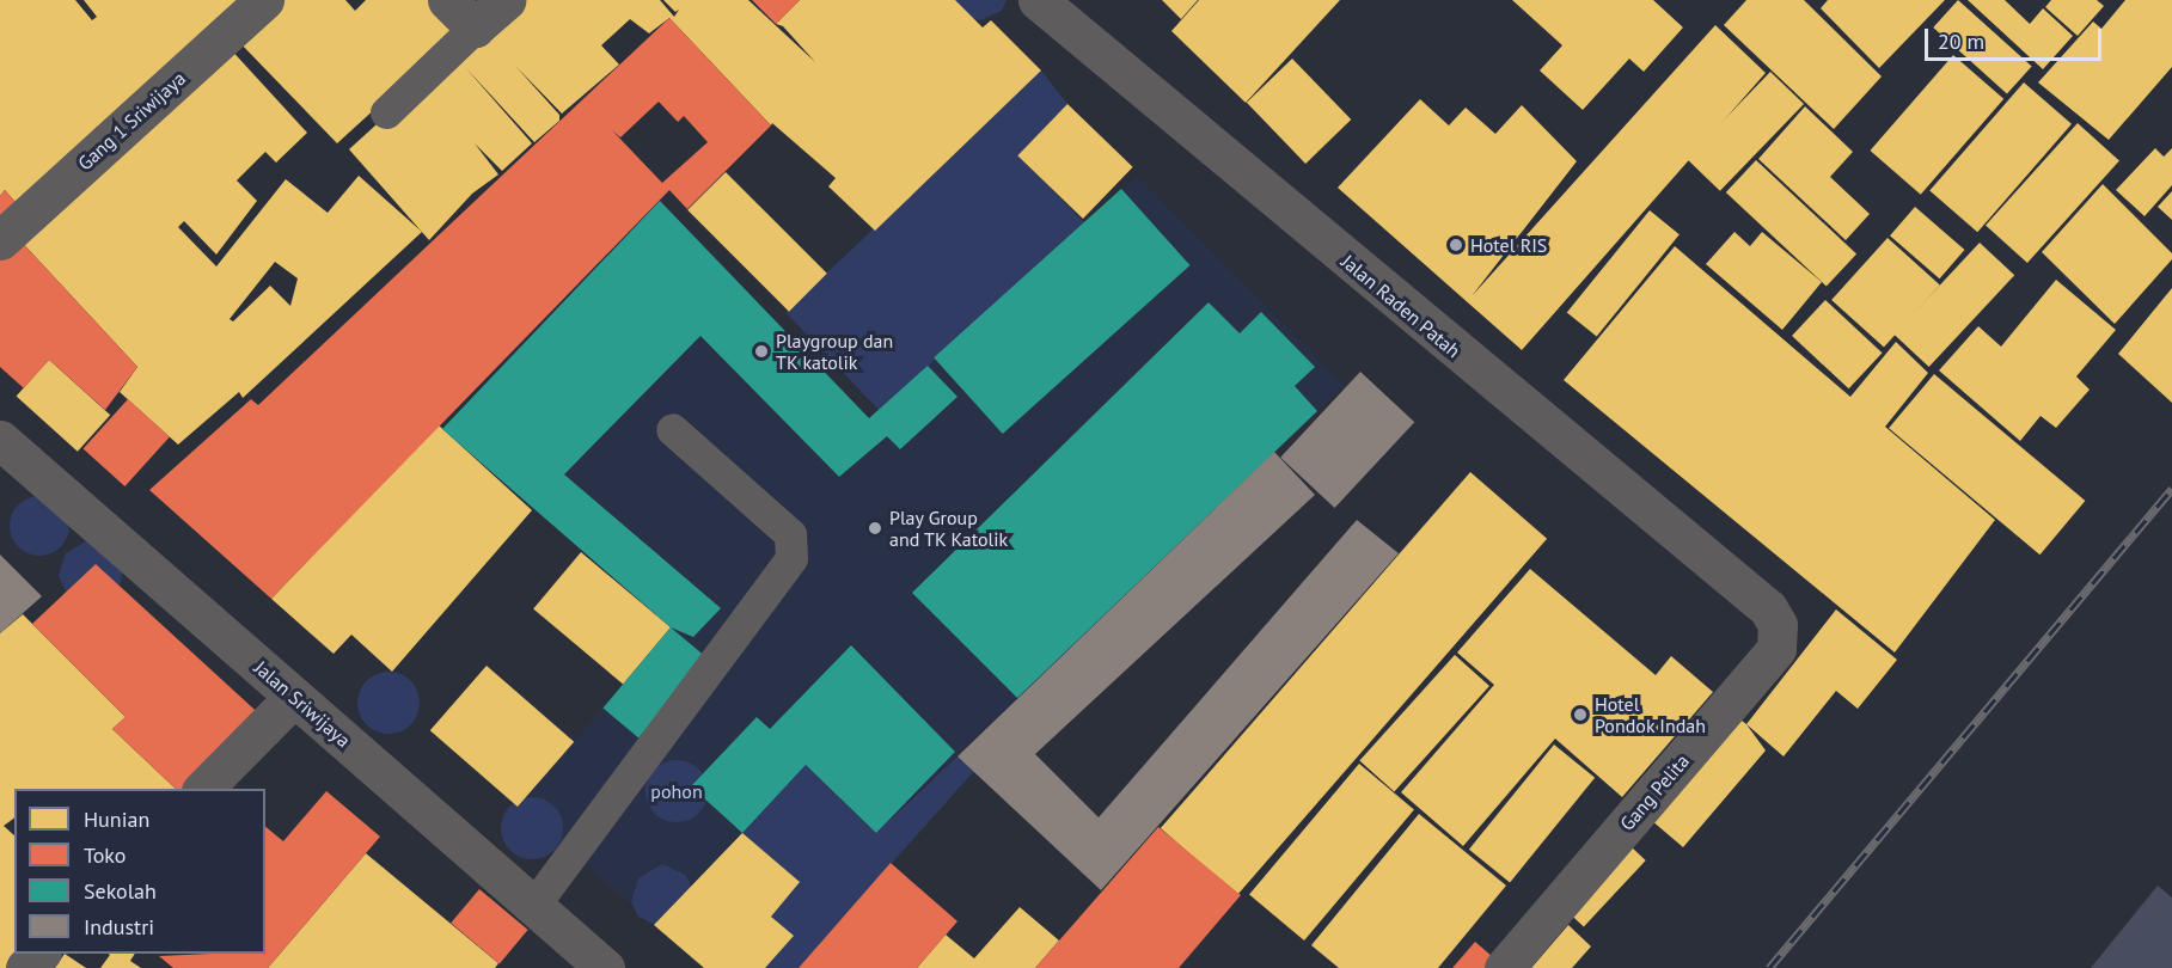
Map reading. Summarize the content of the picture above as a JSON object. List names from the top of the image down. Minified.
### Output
{"streets":{"street":["Gang 1 Sriwijaya","Jalan Raden Patah","Jalan Sriwijaya","Gang Pelita"]},"crossings":[["Jalan Raden Patah","Gang Pelita"]],"parks":["pohon"],"places":["Hotel RIS","Playgroup dan TK katolik","Play Group and TK Katolik","Hotel Pondok Indah"],"legend":["Hunian","Toko","Sekolah","Industri"],"scale_bar":"20 m"}
